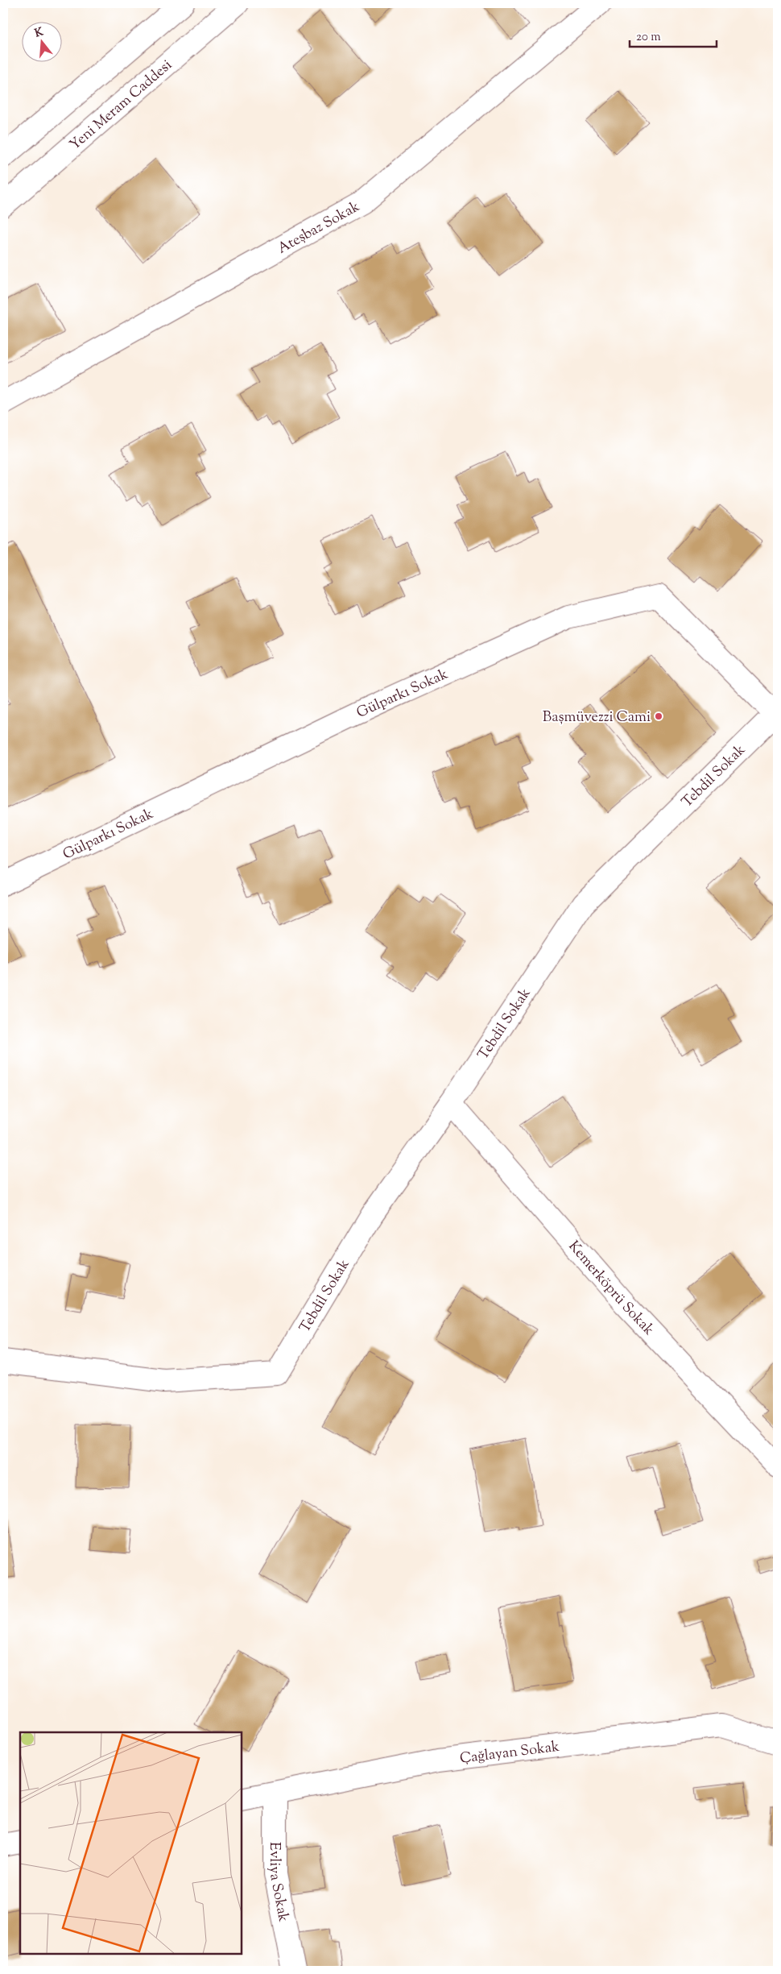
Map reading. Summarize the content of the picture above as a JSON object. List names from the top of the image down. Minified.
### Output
{"streets":{"street":["Yeni Meram Caddesi","Ateşbaz Sokak","Gülparkı Sokak","Tebdil Sokak","Kemerköprü Sokak","Çağlayan Sokak","Evliya Sokak"]},"crossings":[["Gülparkı Sokak","Tebdil Sokak"],["Tebdil Sokak","Kemerköprü Sokak"],["Çağlayan Sokak","Evliya Sokak"]],"places":["Başmüvezzi Cami"],"scale_bar":"20 m","north":"top"}
